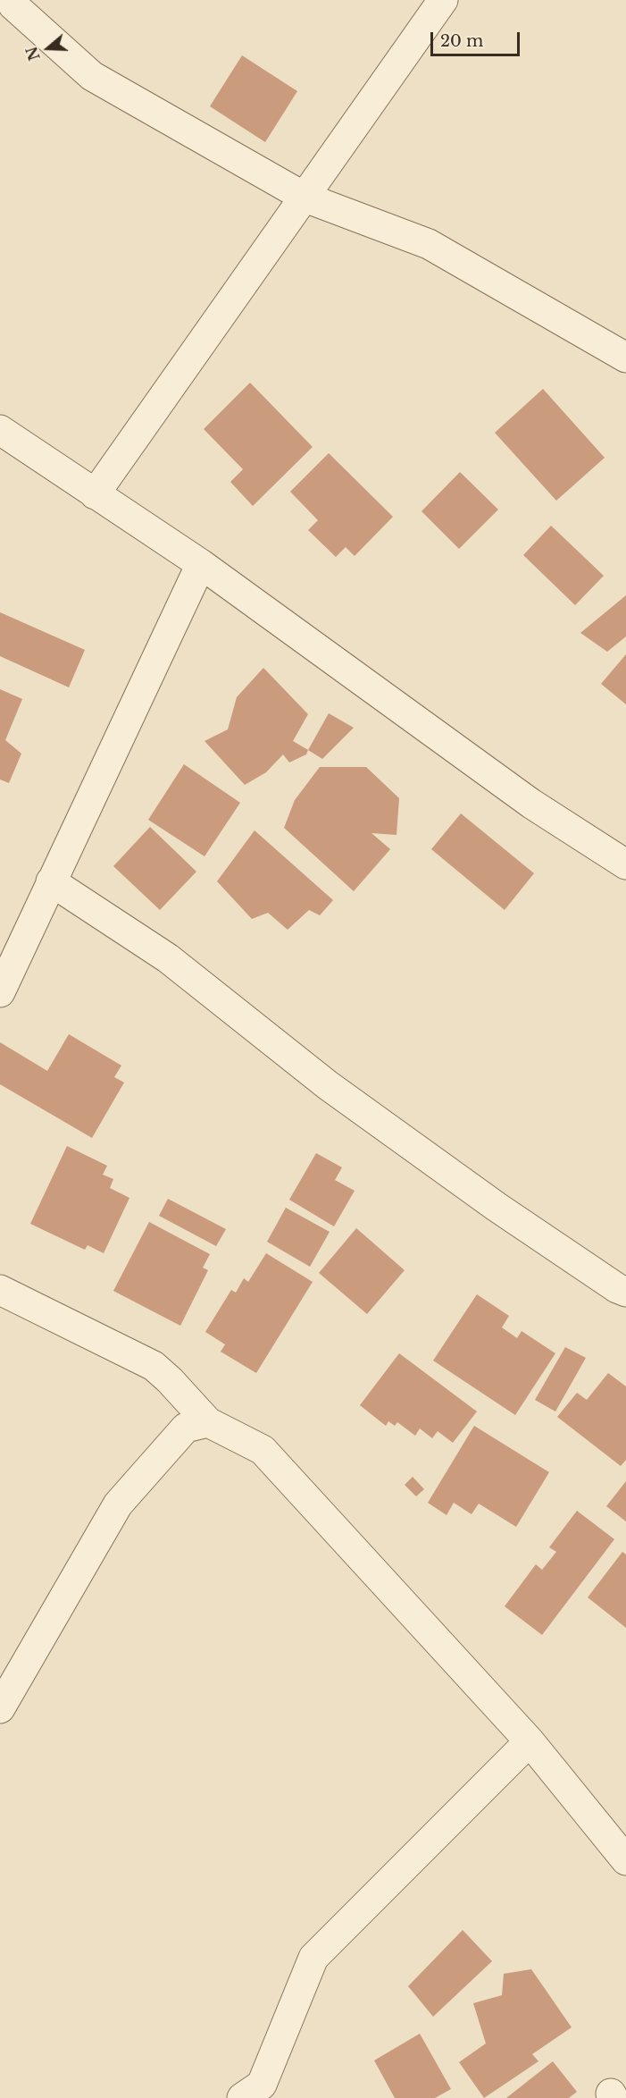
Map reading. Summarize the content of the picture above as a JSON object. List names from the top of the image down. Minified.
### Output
{"scale_bar":"20 m","north":"left"}
